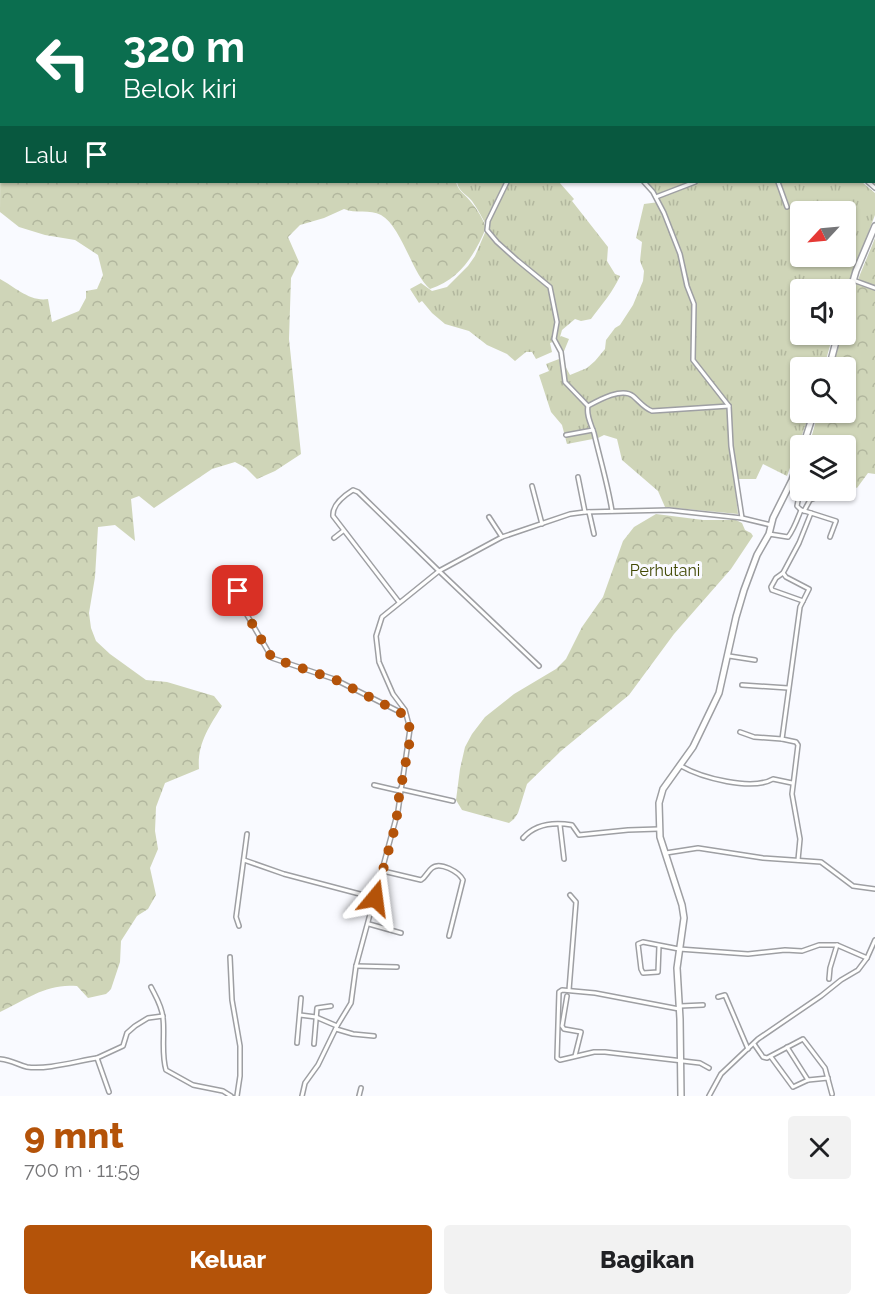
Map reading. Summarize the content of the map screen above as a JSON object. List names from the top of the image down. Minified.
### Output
{"parks":["Perhutani"],"north":"bottom left","page":{"turn":["320 m","Belok kiri"],"then":"Lalu","heading":["9 mnt","700 m · 11:59"],"buttons":["Keluar","Bagikan"]}}
